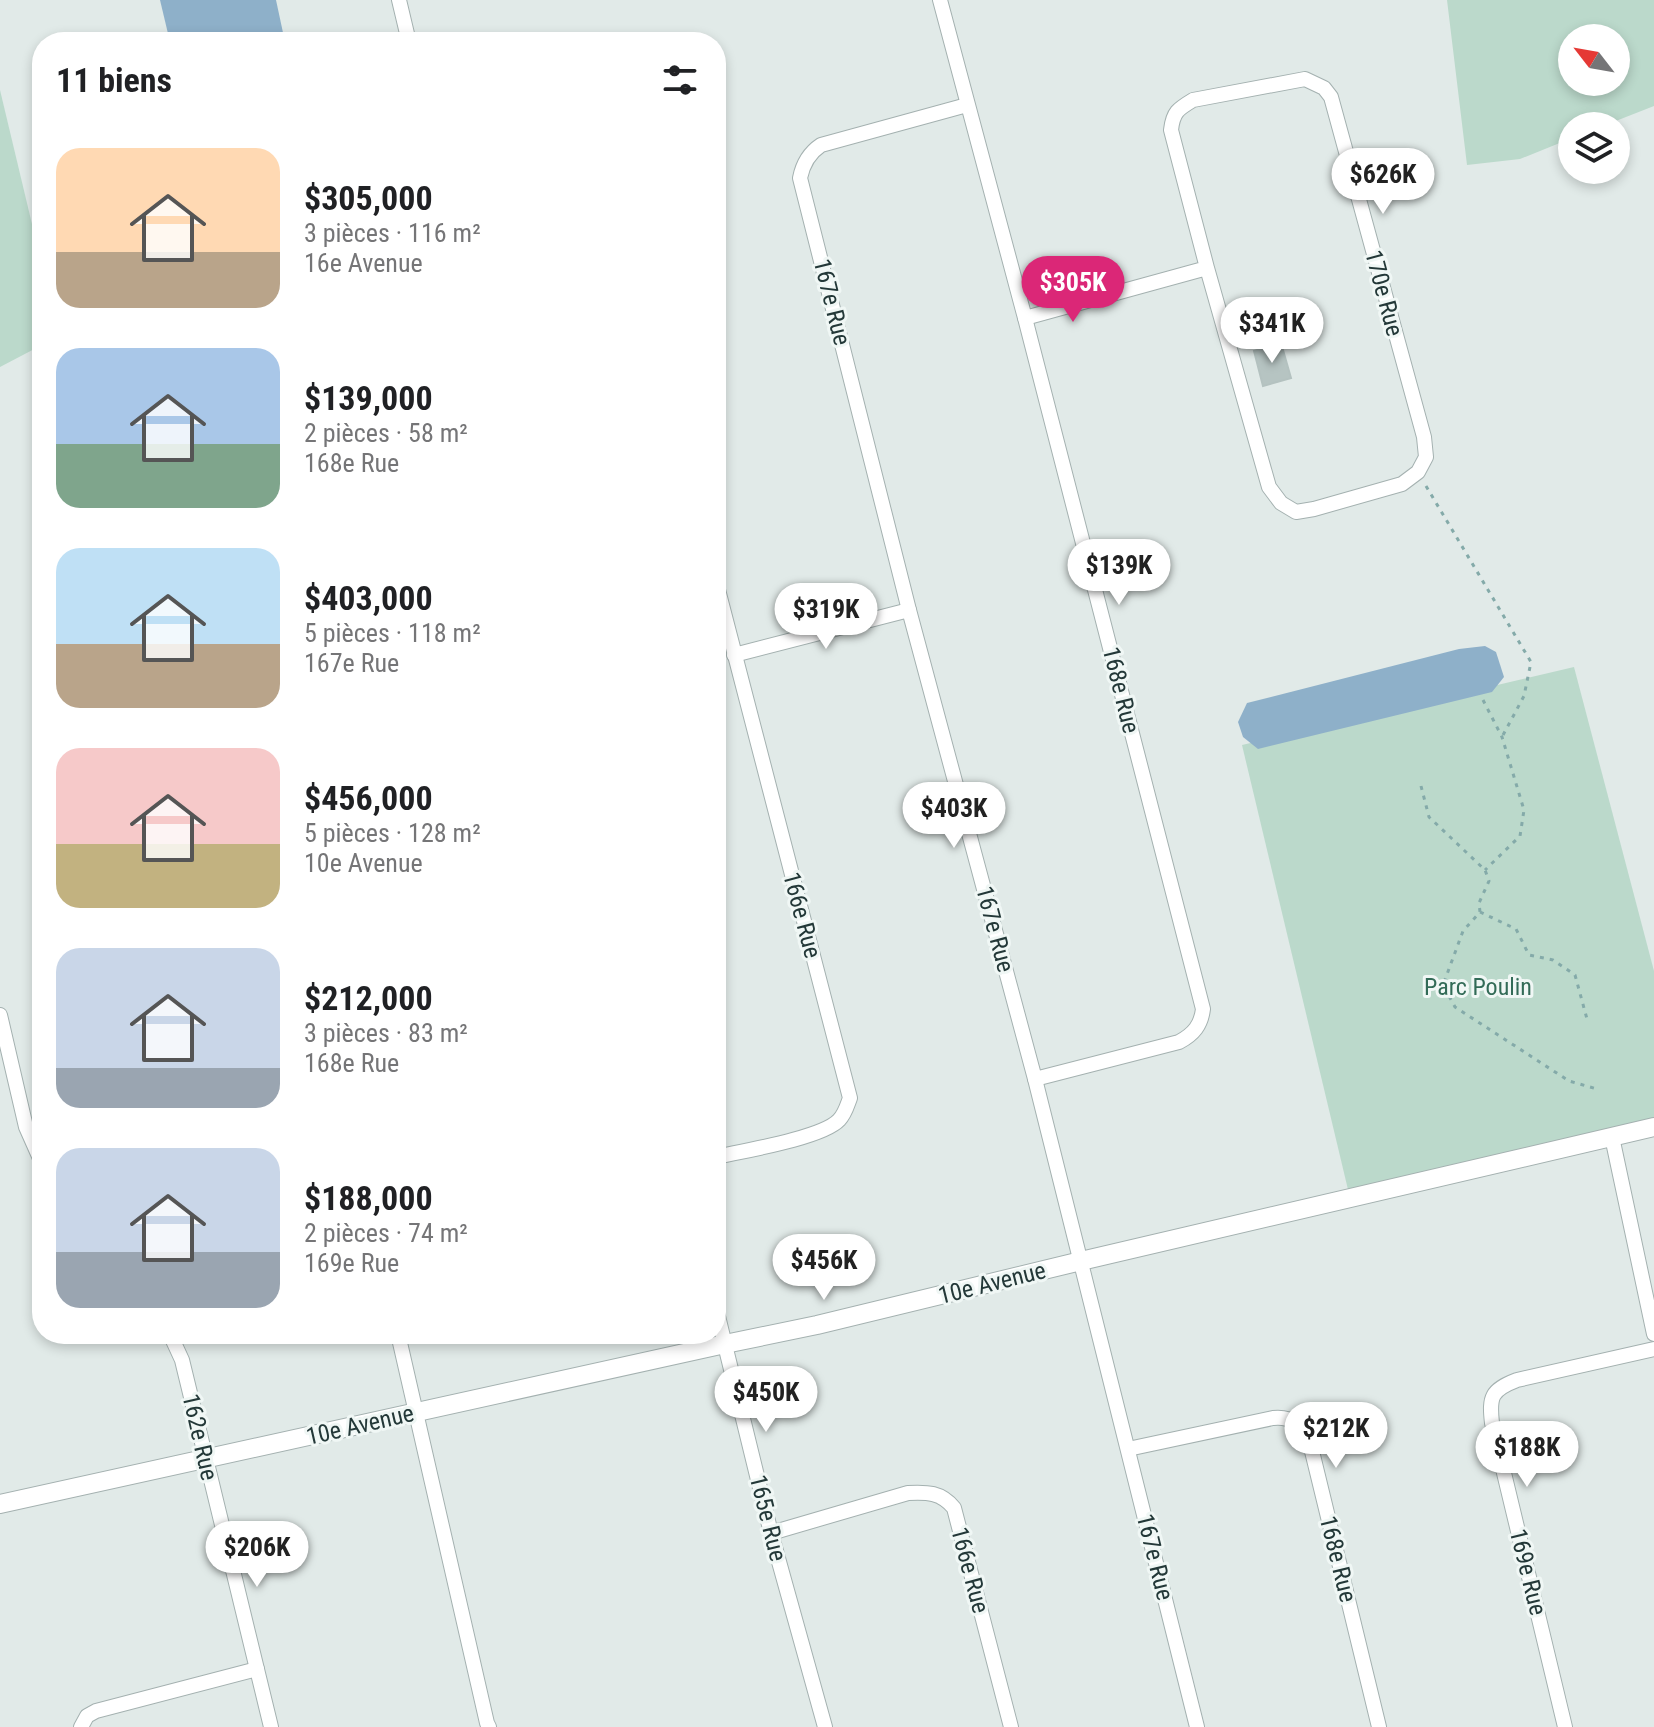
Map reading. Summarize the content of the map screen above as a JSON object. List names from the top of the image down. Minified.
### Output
{"streets":{"street":["170e Rue","167e Rue","168e Rue","166e Rue","10e Avenue","162e Rue","165e Rue","169e Rue"]},"crossings":[["167e Rue","168e Rue"],["167e Rue","10e Avenue"],["166e Rue","165e Rue"],["10e Avenue","162e Rue"],["10e Avenue","165e Rue"]],"parks":["Parc Poulin"],"north":"top left","page":{"heading":"11 biens","list":[{"name":"$305,000","note":"3 pièces · 116 m² · 16e Avenue"},{"name":"$139,000","note":"2 pièces · 58 m² · 168e Rue"},{"name":"$403,000","note":"5 pièces · 118 m² · 167e Rue"},{"name":"$456,000","note":"5 pièces · 128 m² · 10e Avenue"},{"name":"$212,000","note":"3 pièces · 83 m² · 168e Rue"},{"name":"$188,000","note":"2 pièces · 74 m² · 169e Rue"}],"price":["$626K","$305K","$341K","$139K","$319K","$403K","$456K","$450K","$212K","$188K","$206K"]}}
